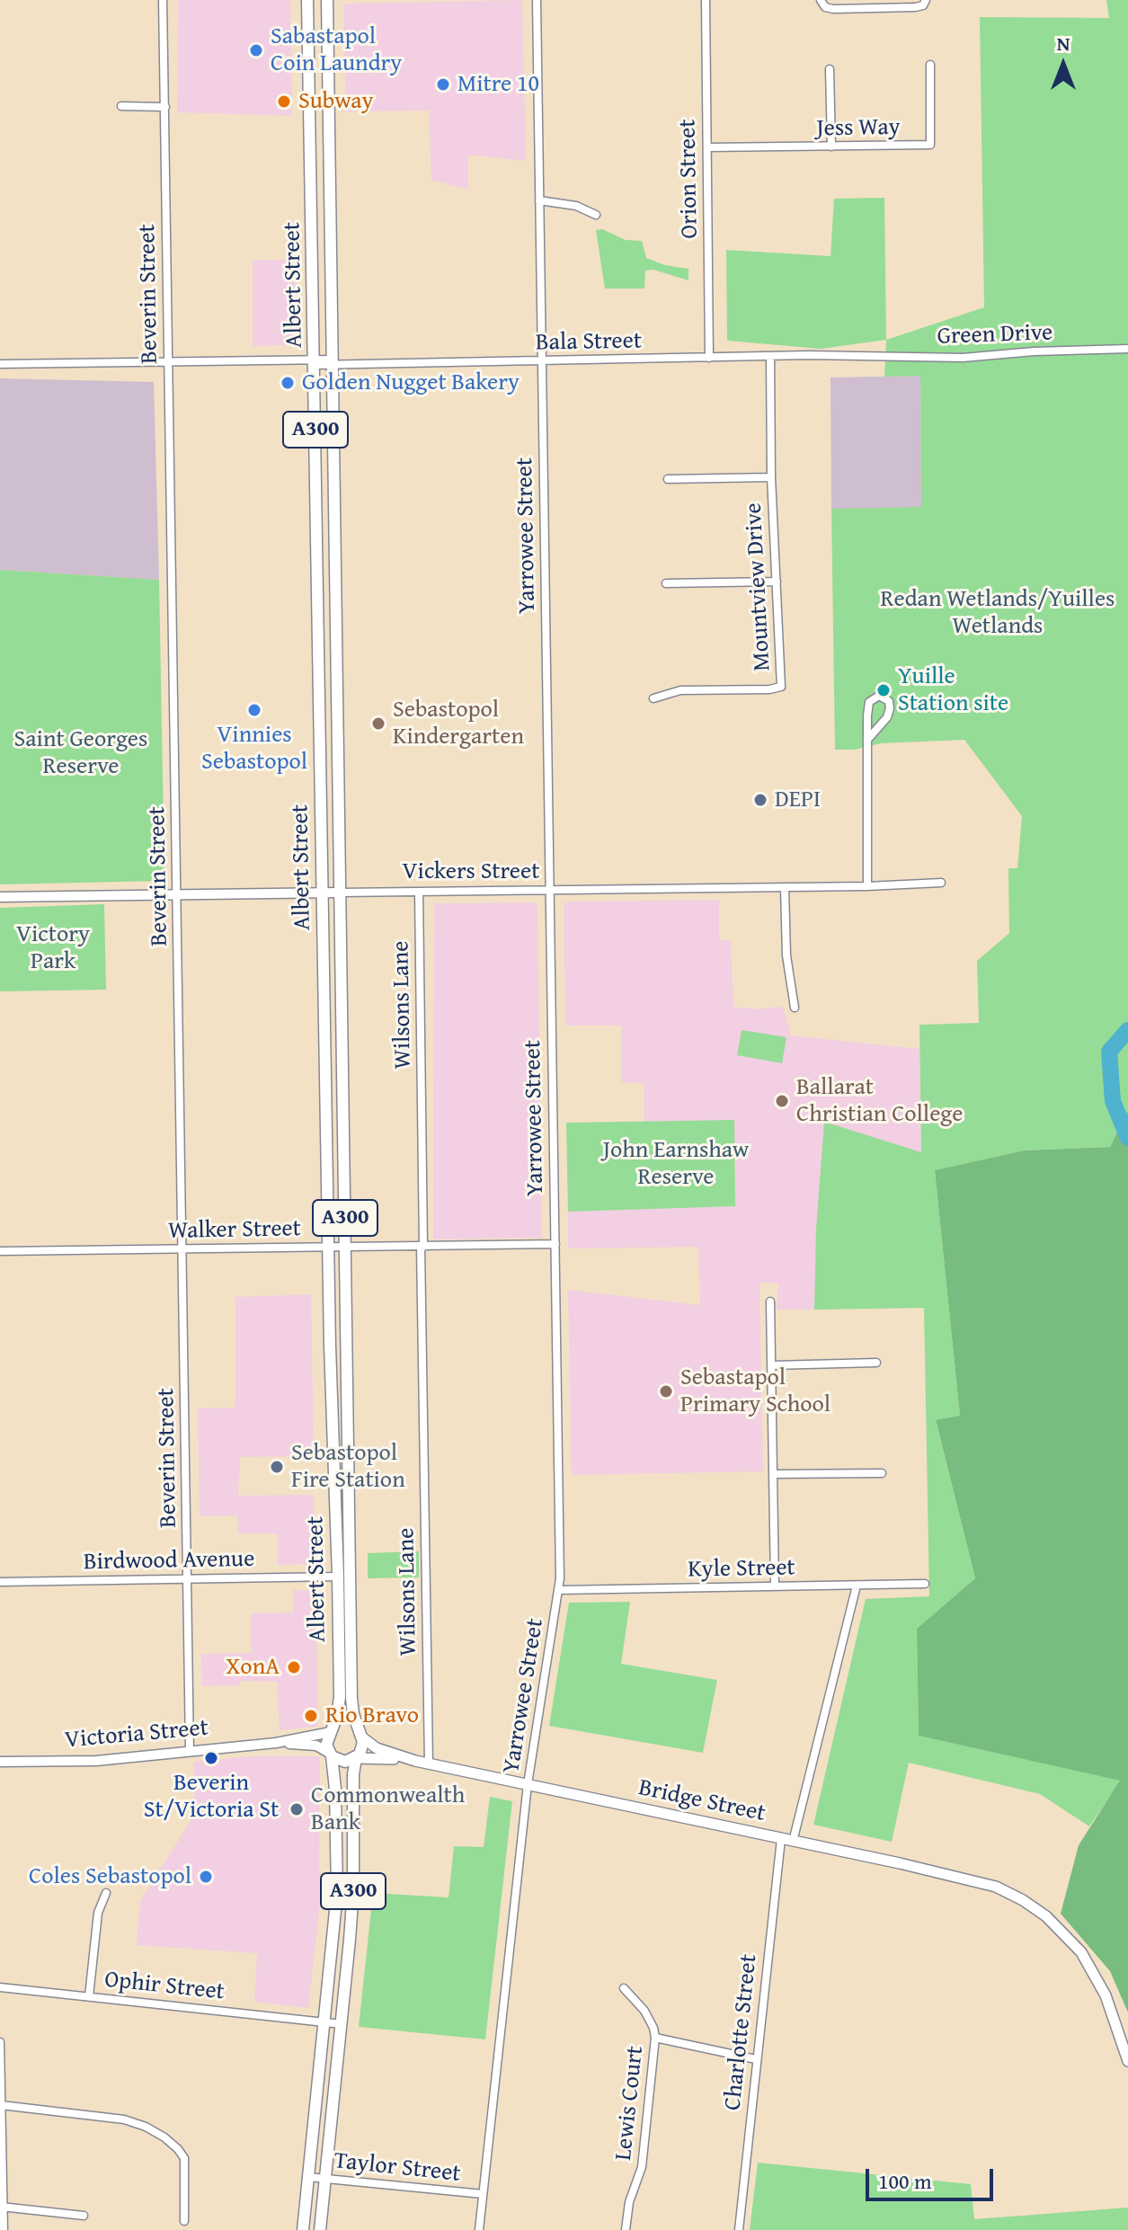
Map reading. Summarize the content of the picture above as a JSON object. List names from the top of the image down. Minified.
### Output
{"streets":{"highway":["Albert Street","A300"],"main road":["Bridge Street"],"street":["Jess Way","Orion Street","Beverin Street","Green Drive","Bala Street","Yarrowee Street","Mountview Drive","Vickers Street","Wilsons Lane","Walker Street","Birdwood Avenue","Kyle Street","Victoria Street","Ophir Street","Charlotte Street","Lewis Court","Taylor Street"]},"crossings":[["Jess Way","Orion Street"],["Orion Street","Bala Street"],["Albert Street","Bala Street"],["Albert Street","A300"],["Albert Street","Vickers Street"],["Albert Street","Walker Street"],["Albert Street","Birdwood Avenue"],["Albert Street","Victoria Street"],["Beverin Street","Bala Street"],["Beverin Street","Vickers Street"],["Beverin Street","Walker Street"],["Beverin Street","Birdwood Avenue"],["Beverin Street","Victoria Street"],["Green Drive","Bala Street"],["Bala Street","Yarrowee Street"],["Bala Street","Mountview Drive"],["A300","Victoria Street"],["A300","Ophir Street"],["A300","Taylor Street"],["Yarrowee Street","Vickers Street"],["Yarrowee Street","Walker Street"],["Yarrowee Street","Kyle Street"],["Yarrowee Street","Bridge Street"],["Yarrowee Street","Taylor Street"],["Vickers Street","Wilsons Lane"],["Wilsons Lane","Walker Street"],["Wilsons Lane","Bridge Street"],["Bridge Street","Charlotte Street"]],"parks":["Redan Wetlands/Yuilles Wetlands","Saint Georges Reserve","Victory Park","John Earnshaw Reserve"],"places":["Sabastapol Coin Laundry","Mitre 10","Subway","Golden Nugget Bakery","Yuille Station site","Vinnies Sebastopol","Sebastopol Kindergarten","DEPI","Ballarat Christian College","Sebastapol Primary School","Sebastopol Fire Station","XonA","Rio Bravo","Beverin St/Victoria St","Commonwealth Bank","Coles Sebastopol"],"scale_bar":"100 m","north":"top"}
